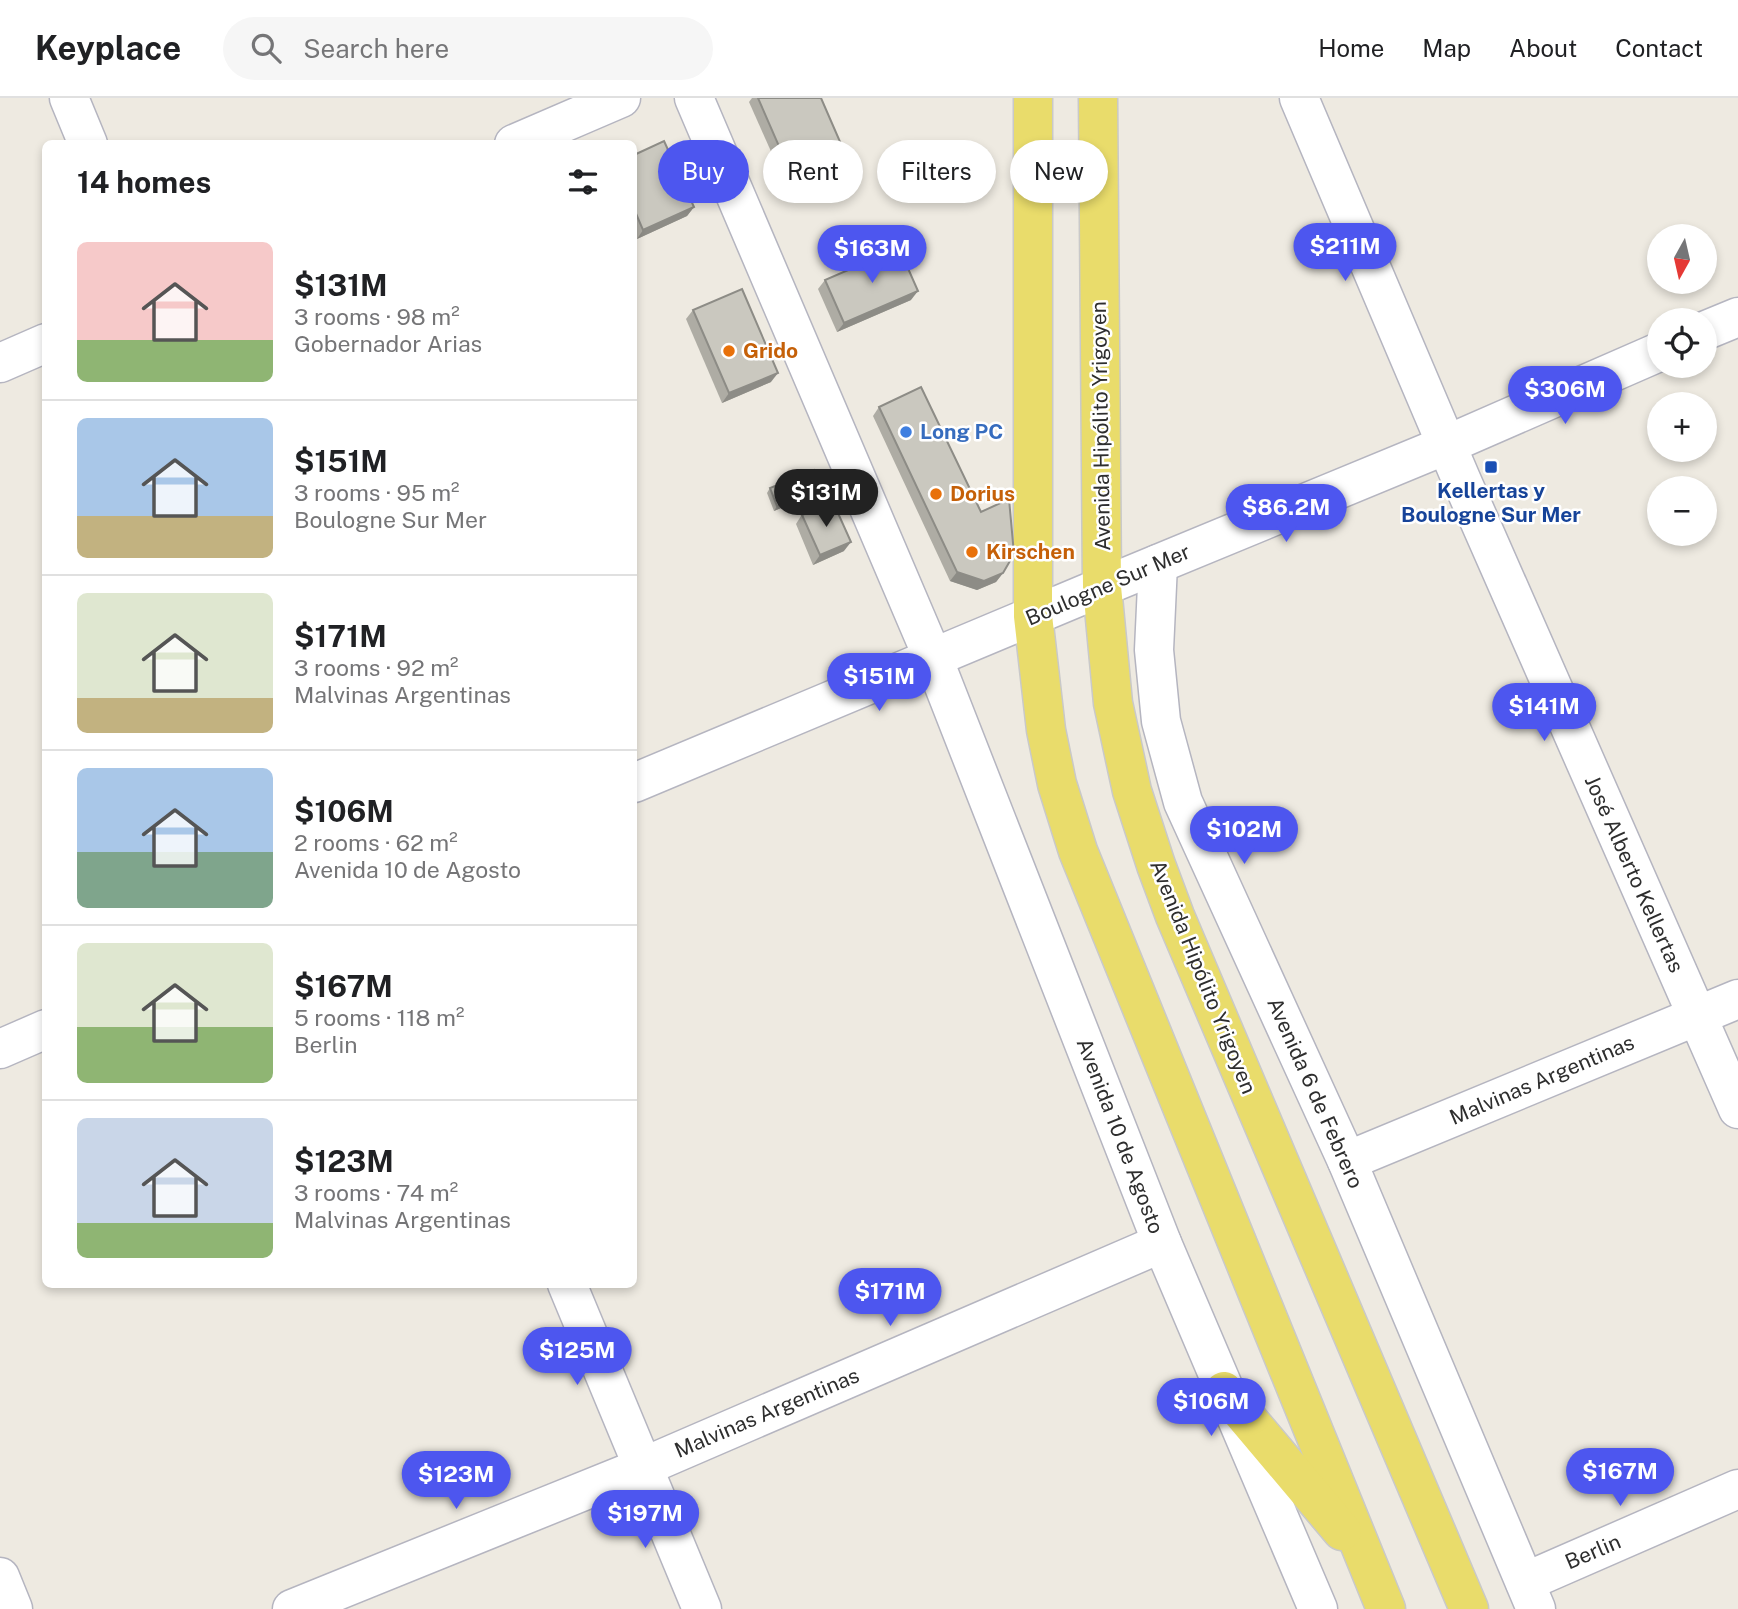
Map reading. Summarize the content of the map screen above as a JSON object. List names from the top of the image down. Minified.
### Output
{"streets":{"main road":["Avenida Hipólito Yrigoyen"],"street":["Boulogne Sur Mer","José Alberto Kellertas","Malvinas Argentinas","Avenida 6 de Febrero","Avenida 10 de Agosto","Berlin"]},"crossings":[["Avenida Hipólito Yrigoyen","Boulogne Sur Mer"],["Boulogne Sur Mer","José Alberto Kellertas"],["Boulogne Sur Mer","Avenida 6 de Febrero"],["Boulogne Sur Mer","Avenida 10 de Agosto"],["José Alberto Kellertas","Malvinas Argentinas"],["Malvinas Argentinas","Avenida 6 de Febrero"],["Malvinas Argentinas","Avenida 10 de Agosto"],["Avenida 6 de Febrero","Berlin"]],"places":{"other":["Grido","Long PC","Dorius","Kirschen"],"transit":["Kellertas y Boulogne Sur Mer"]},"north":"bottom","page":{"header":"Keyplace","search":"Search here","nav":["Home","Map","About","Contact"],"chip":["Buy","Rent","Filters","New"],"heading":"14 homes","price":["$211M","$163M","$306M","$131M","$86.2M","$151M","$141M","$102M","$171M","$125M","$106M","$167M","$123M","$197M"],"map_buttons":["+","−"],"list":[{"name":"$131M","note":"3 rooms · 98 m² · Gobernador Arias"},{"name":"$151M","note":"3 rooms · 95 m² · Boulogne Sur Mer"},{"name":"$171M","note":"3 rooms · 92 m² · Malvinas Argentinas"},{"name":"$106M","note":"2 rooms · 62 m² · Avenida 10 de Agosto"},{"name":"$167M","note":"5 rooms · 118 m² · Berlin"},{"name":"$123M","note":"3 rooms · 74 m² · Malvinas Argentinas"}]}}
